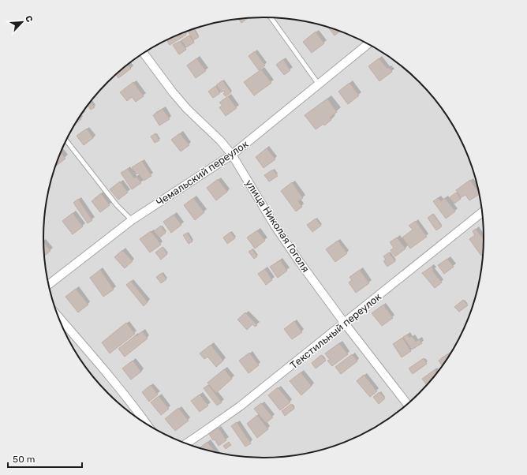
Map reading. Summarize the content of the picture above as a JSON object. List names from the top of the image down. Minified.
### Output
{"streets":{"street":["Чемальский переулок","улица Николая Гоголя","Текстильный переулок"]},"crossings":[["Чемальский переулок","улица Николая Гоголя"],["улица Николая Гоголя","Текстильный переулок"]],"scale_bar":"50 m","north":"top right"}
